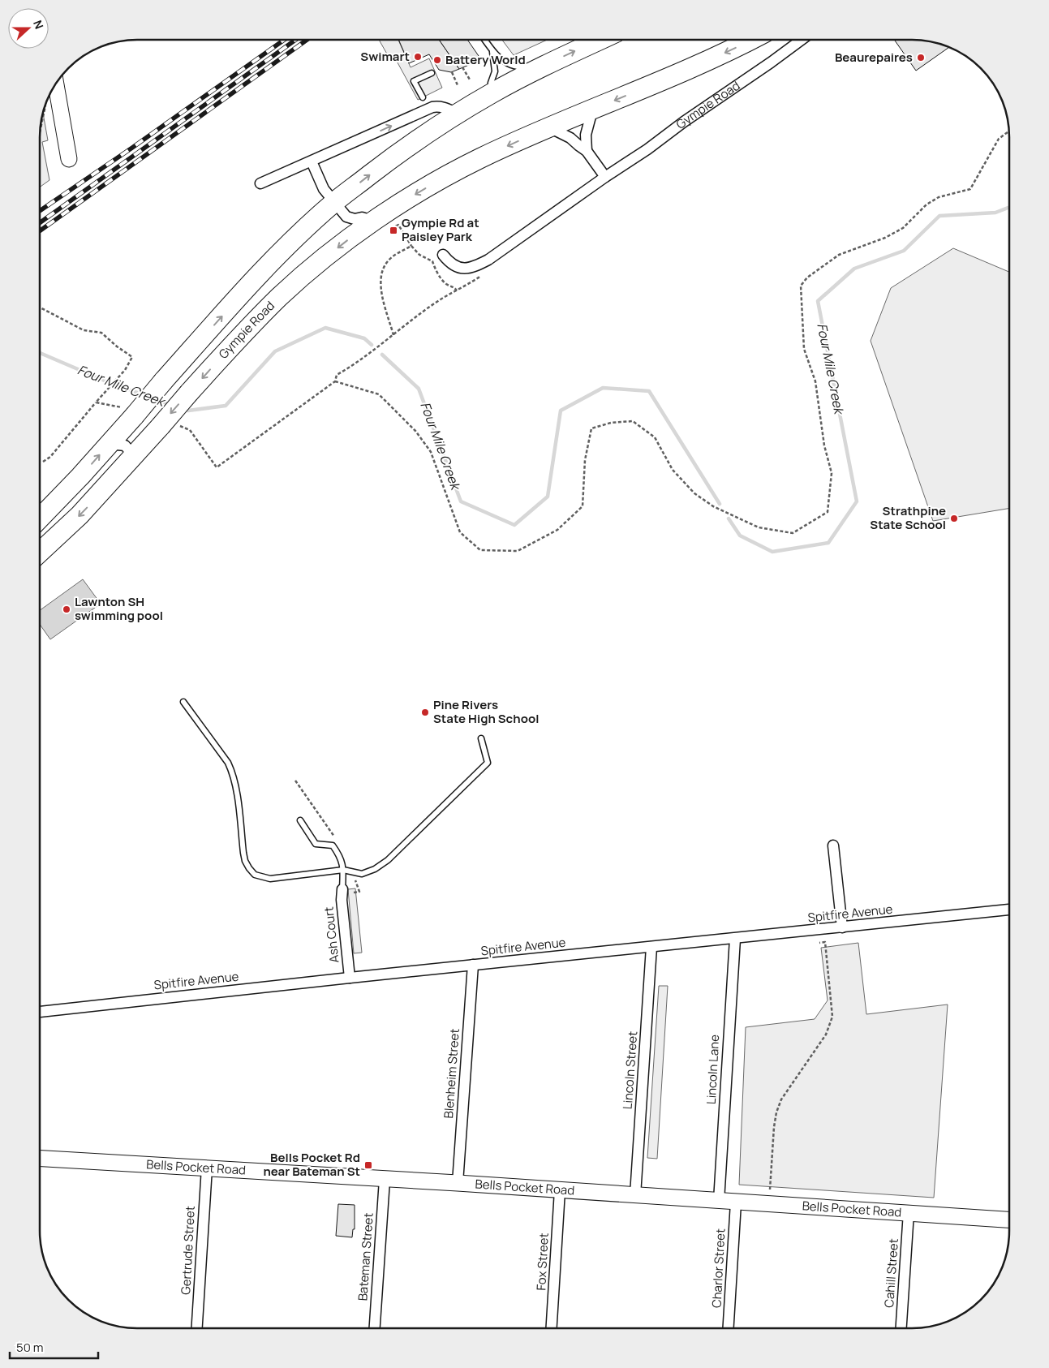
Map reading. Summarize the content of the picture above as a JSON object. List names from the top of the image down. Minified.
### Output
{"streets":{"highway":["Gympie Road"],"main road":["Bells Pocket Road"],"street":["Spitfire Avenue","Ash Court","Lincoln Lane","Lincoln Street","Blenheim Street","Gertrude Street","Bateman Street","Fox Street","Charlor Street","Cahill Street"]},"crossings":[["Spitfire Avenue","Ash Court"],["Spitfire Avenue","Lincoln Lane"],["Spitfire Avenue","Lincoln Street"],["Spitfire Avenue","Blenheim Street"],["Lincoln Lane","Bells Pocket Road"],["Lincoln Street","Bells Pocket Road"],["Blenheim Street","Bells Pocket Road"],["Bells Pocket Road","Gertrude Street"],["Bells Pocket Road","Bateman Street"],["Bells Pocket Road","Fox Street"],["Bells Pocket Road","Charlor Street"],["Bells Pocket Road","Cahill Street"]],"water":["Four Mile Creek"],"places":{"other":["Swimart","Beaurepaires","Battery World","Strathpine State School","Lawnton SH swimming pool","Pine Rivers State High School"],"transit":["Gympie Rd at Paisley Park","Bells Pocket Rd near Bateman St"]},"scale_bar":"50 m","north":"right"}
